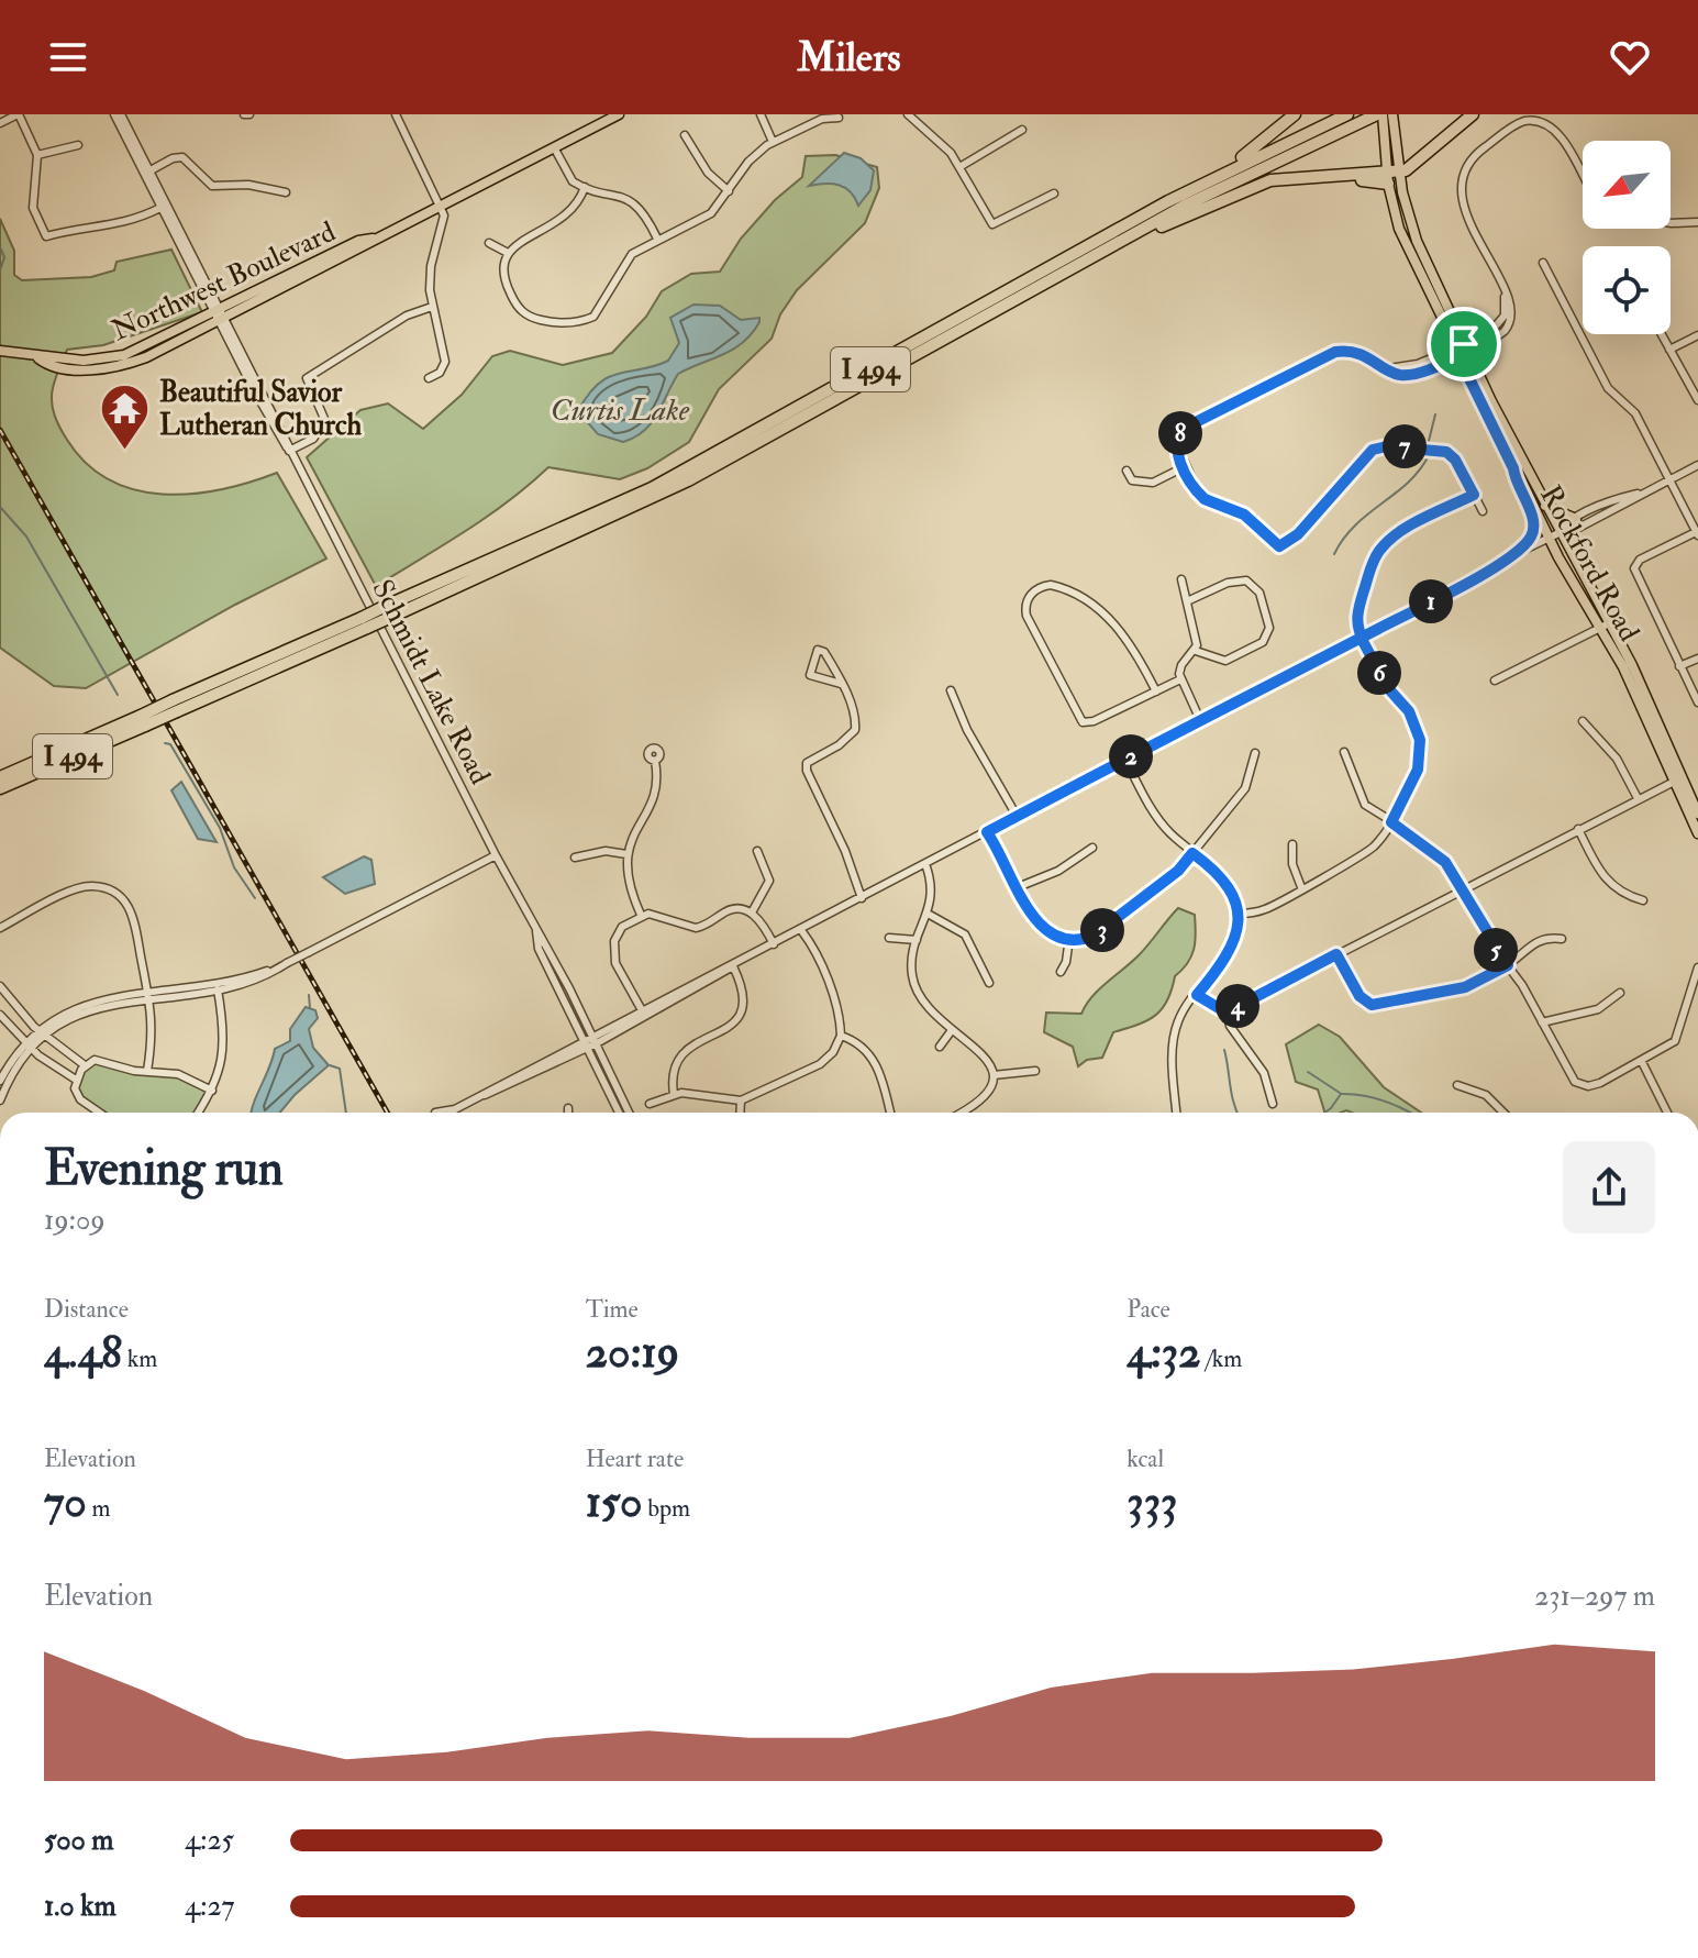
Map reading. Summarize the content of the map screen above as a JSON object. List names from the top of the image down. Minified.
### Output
{"streets":{"highway":["I 494"],"main road":["Northwest Boulevard","Rockford Road"],"street":["Schmidt Lake Road"]},"crossings":[["Northwest Boulevard","Schmidt Lake Road"],["I 494","Rockford Road"]],"water":["Curtis Lake"],"places":{"temple":["Beautiful Savior Lutheran Church"]},"north":"bottom left","page":{"header":"Milers","pins":["8","7","1","6","2","3","5","4"],"heading":["Evening run","19:09"],"stats":[["Distance","4.48 km"],["Time","20:19"],["Pace","4:32 /km"],["Elevation","70 m"],["Heart rate","150 bpm"],["kcal","333"]],"chart":["Elevation","231–297 m"],"list":[{"name":"500 m","note":"4:25"},{"name":"1.0 km","note":"4:27"}]}}
